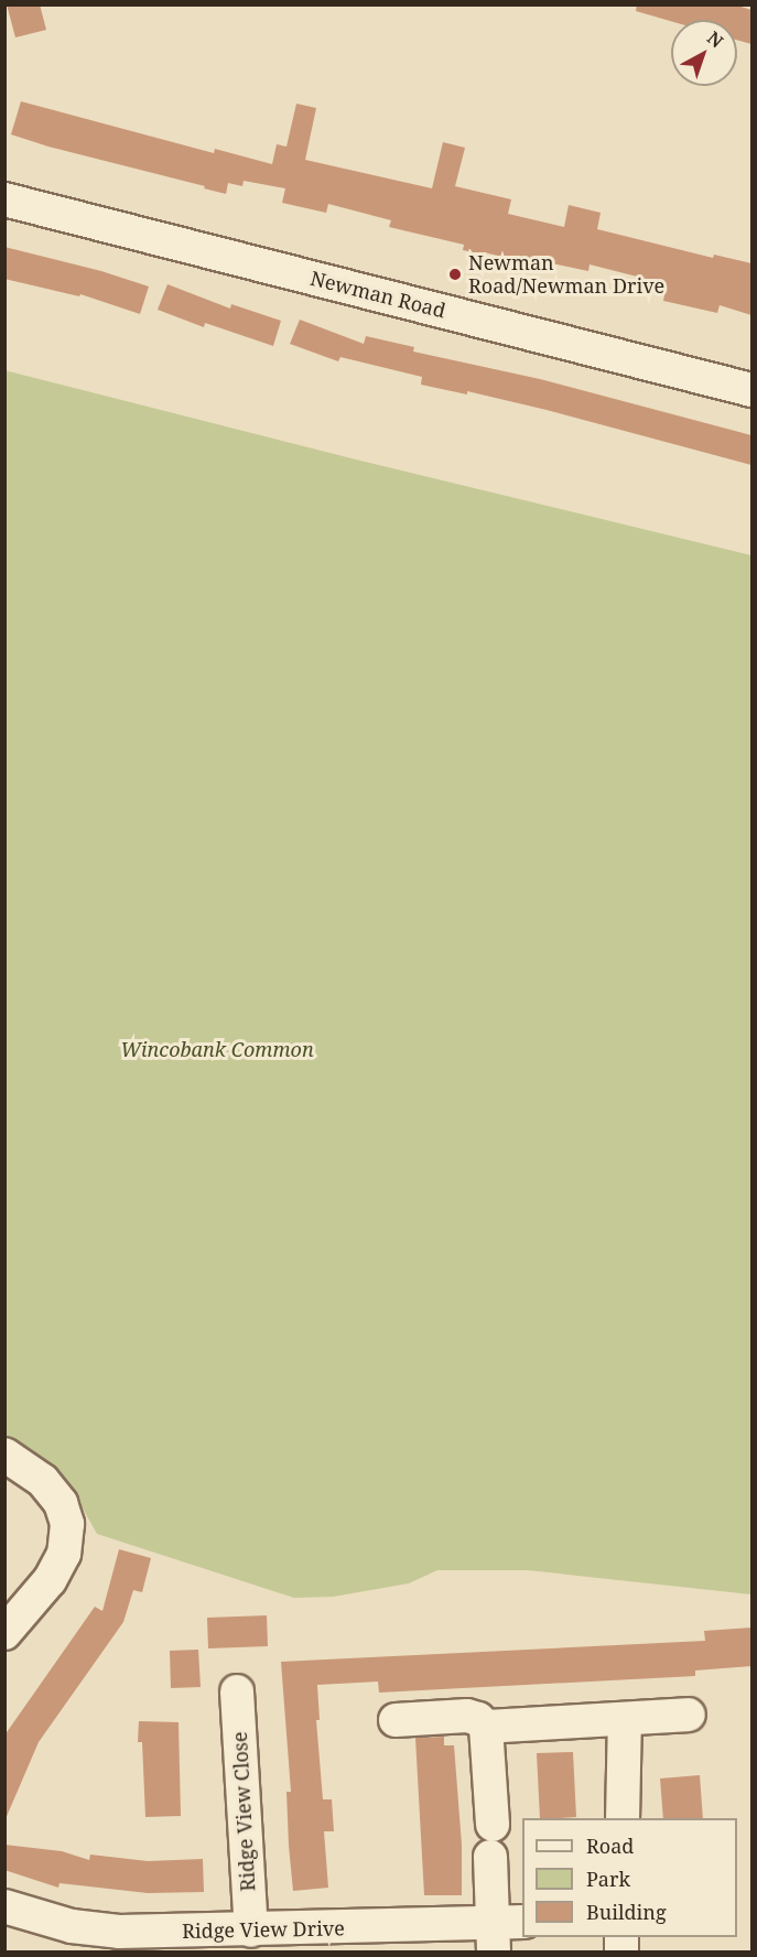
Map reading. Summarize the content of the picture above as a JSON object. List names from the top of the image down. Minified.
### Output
{"streets":{"street":["Newman Road","Ridge View Close","Ridge View Drive"]},"crossings":[["Ridge View Close","Ridge View Drive"]],"parks":["Wincobank Common"],"places":["Newman Road/Newman Drive"],"legend":["Road","Park","Building"],"north":"top right"}
